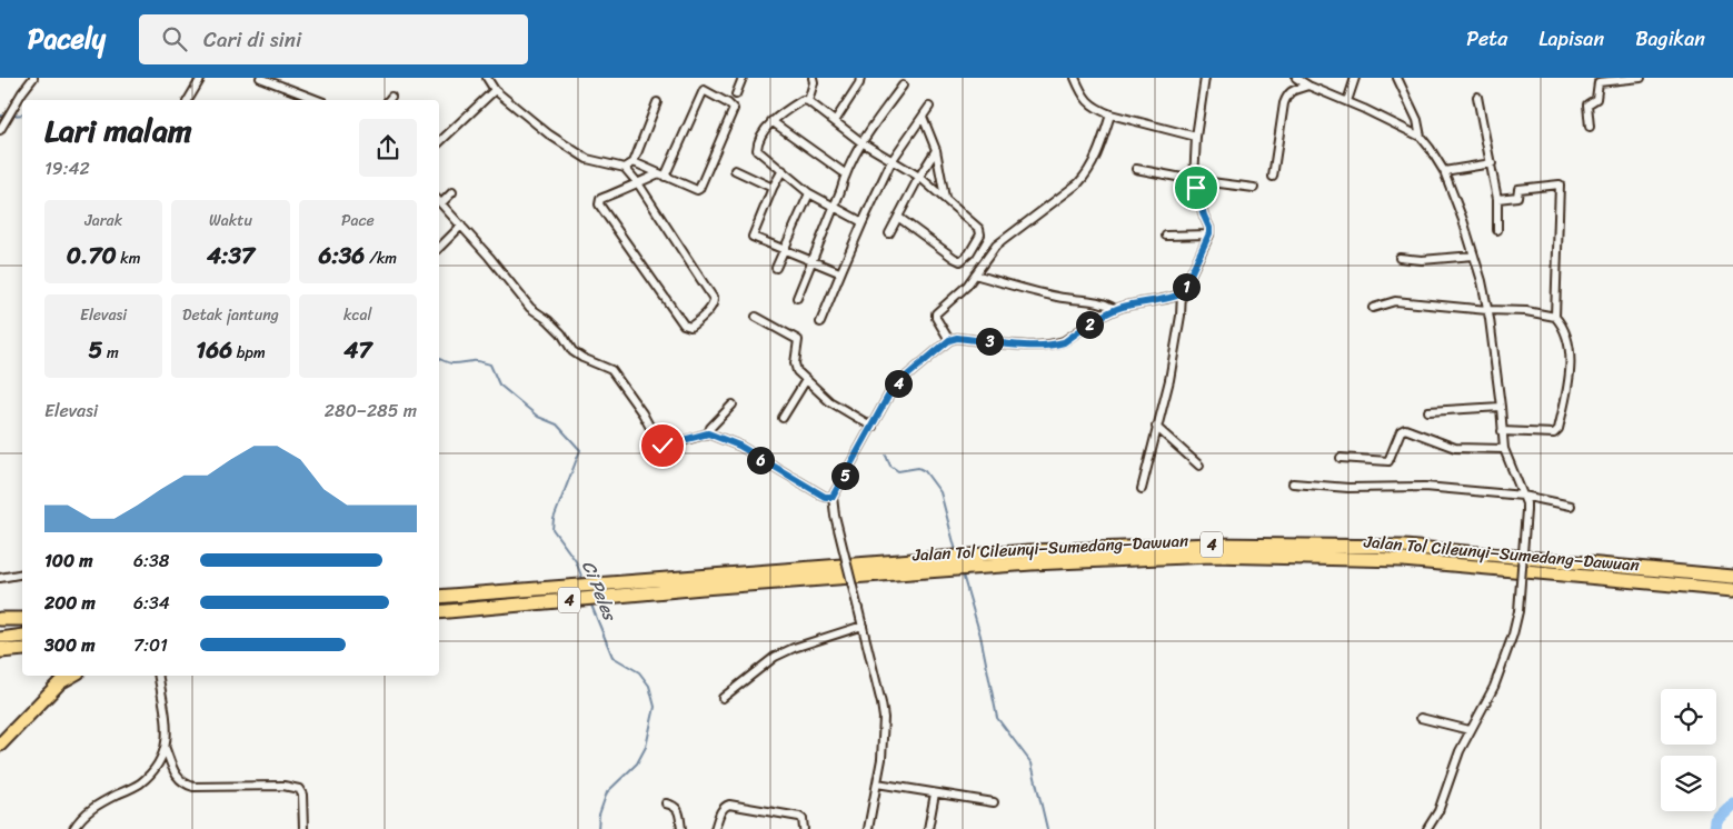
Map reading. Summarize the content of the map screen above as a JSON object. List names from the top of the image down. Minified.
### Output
{"streets":{"highway":["4","Jalan Tol Cileunyi–Sumedang–Dawuan"]},"water":["Ci Peles"],"page":{"header":"Pacely","search":"Cari di sini","nav":["Peta","Lapisan","Bagikan"],"heading":["Lari malam","19:42"],"stats":[["Jarak","0.70 km"],["Waktu","4:37"],["Pace","6:36 /km"],["Elevasi","5 m"],["Detak jantung","166 bpm"],["kcal","47"]],"pins":["1","2","3","4","6","5"],"chart":["Elevasi","280–285 m"],"list":[{"name":"100 m","note":"6:38"},{"name":"200 m","note":"6:34"},{"name":"300 m","note":"7:01"}]}}
